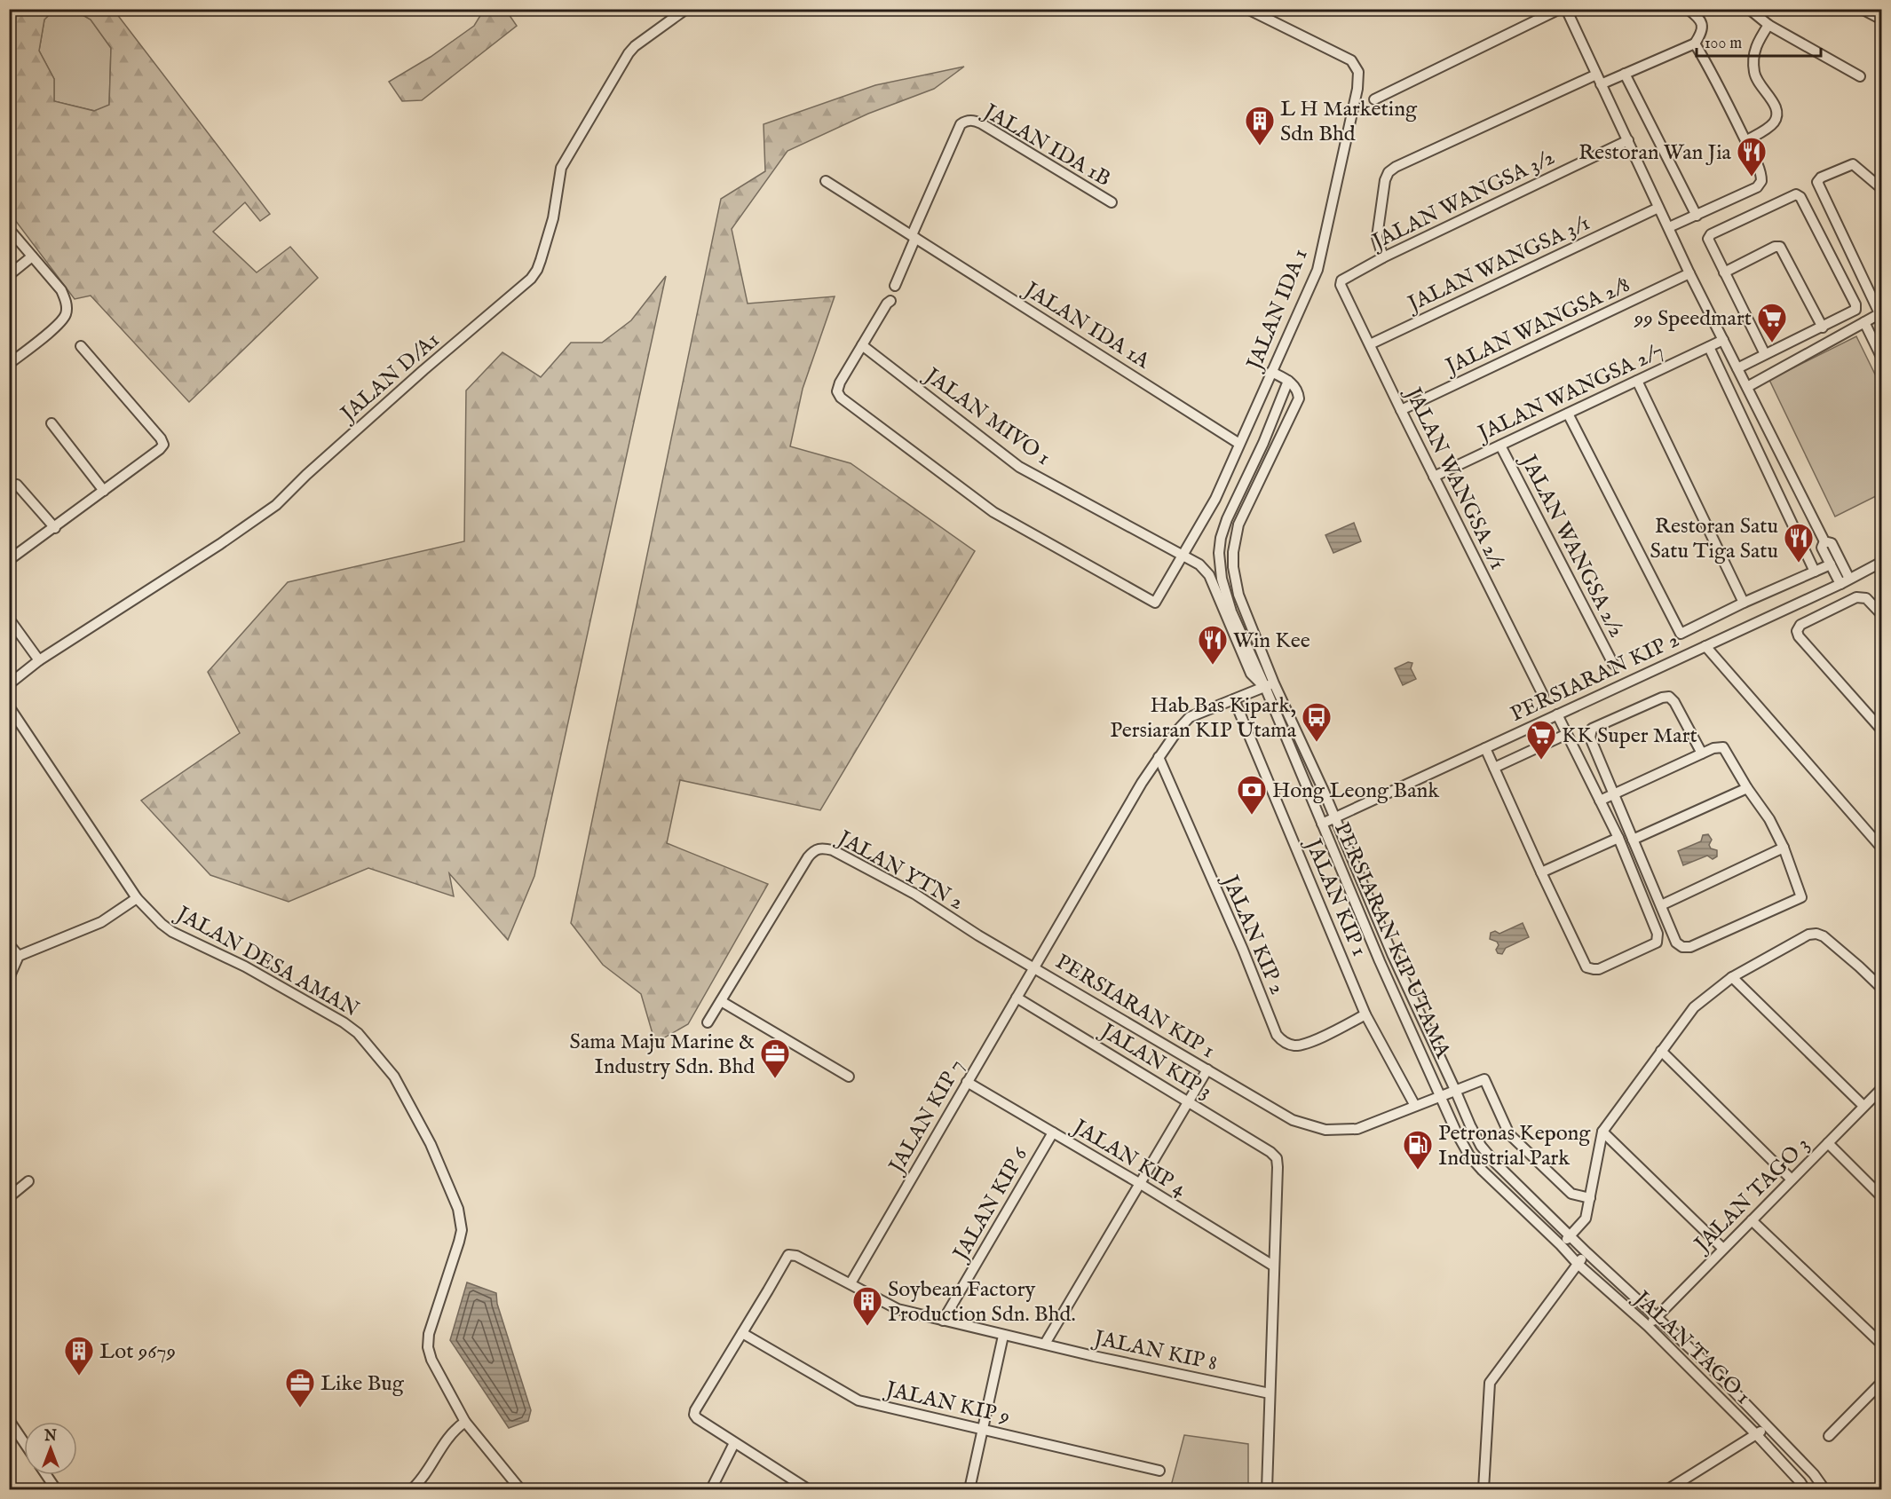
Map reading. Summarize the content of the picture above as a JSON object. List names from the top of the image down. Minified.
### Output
{"streets":{"street":["JALAN IDA 1B","JALAN WANGSA 3/2","JALAN WANGSA 3/1","JALAN IDA 1","JALAN IDA 1A","JALAN WANGSA 2/8","JALAN D/A1","JALAN WANGSA 2/7","JALAN MIVO 1","JALAN WANGSA 2/1","JALAN WANGSA 2/2","PERSIARAN KIP 2","JALAN YTN 2","JALAN KIP 1","JALAN KIP 2","PERSIARAN KIP UTAMA","JALAN DESA AMAN","PERSIARAN KIP 1","JALAN KIP 3","JALAN KIP 7","JALAN KIP 4","JALAN TAGO 3","JALAN KIP 6","JALAN TAGO 1","JALAN KIP 8","JALAN KIP 9"]},"crossings":[["JALAN IDA 1B","JALAN IDA 1A"],["JALAN WANGSA 3/2","JALAN WANGSA 2/1"],["JALAN WANGSA 3/1","JALAN WANGSA 2/1"],["JALAN IDA 1","JALAN IDA 1A"],["JALAN IDA 1","JALAN MIVO 1"],["JALAN WANGSA 2/8","JALAN WANGSA 2/1"],["JALAN WANGSA 2/7","JALAN WANGSA 2/1"],["JALAN WANGSA 2/7","JALAN WANGSA 2/2"],["JALAN MIVO 1","PERSIARAN KIP UTAMA"],["JALAN MIVO 1","PERSIARAN KIP 1"],["PERSIARAN KIP 2","PERSIARAN KIP UTAMA"],["JALAN YTN 2","PERSIARAN KIP 1"],["JALAN YTN 2","JALAN KIP 7"],["JALAN KIP 1","JALAN KIP 2"],["JALAN KIP 1","PERSIARAN KIP 1"],["JALAN KIP 2","PERSIARAN KIP 1"],["PERSIARAN KIP UTAMA","PERSIARAN KIP 1"],["PERSIARAN KIP UTAMA","JALAN TAGO 1"],["PERSIARAN KIP 1","JALAN KIP 7"],["JALAN KIP 3","JALAN KIP 7"],["JALAN KIP 3","JALAN KIP 4"],["JALAN KIP 7","JALAN KIP 4"],["JALAN KIP 7","JALAN KIP 8"],["JALAN KIP 4","JALAN KIP 6"],["JALAN TAGO 3","JALAN TAGO 1"],["JALAN KIP 6","JALAN KIP 8"],["JALAN KIP 8","JALAN KIP 9"]],"places":{"building":["L H Marketing Sdn Bhd","Soybean Factory Production Sdn. Bhd.","Lot 9679"],"restaurant":["Restoran Wan Jia","Restoran Satu Satu Tiga Satu","Win Kee"],"supermarket":["99 Speedmart","KK Super Mart"],"bus stop":["Hab Bas Kipark, Persiaran KIP Utama"],"bank":["Hong Leong Bank"],"office":["Sama Maju Marine & Industry Sdn. Bhd","Like Bug"],"fuel station":["Petronas Kepong Industrial Park"]},"scale_bar":"100 m","north":"top"}
